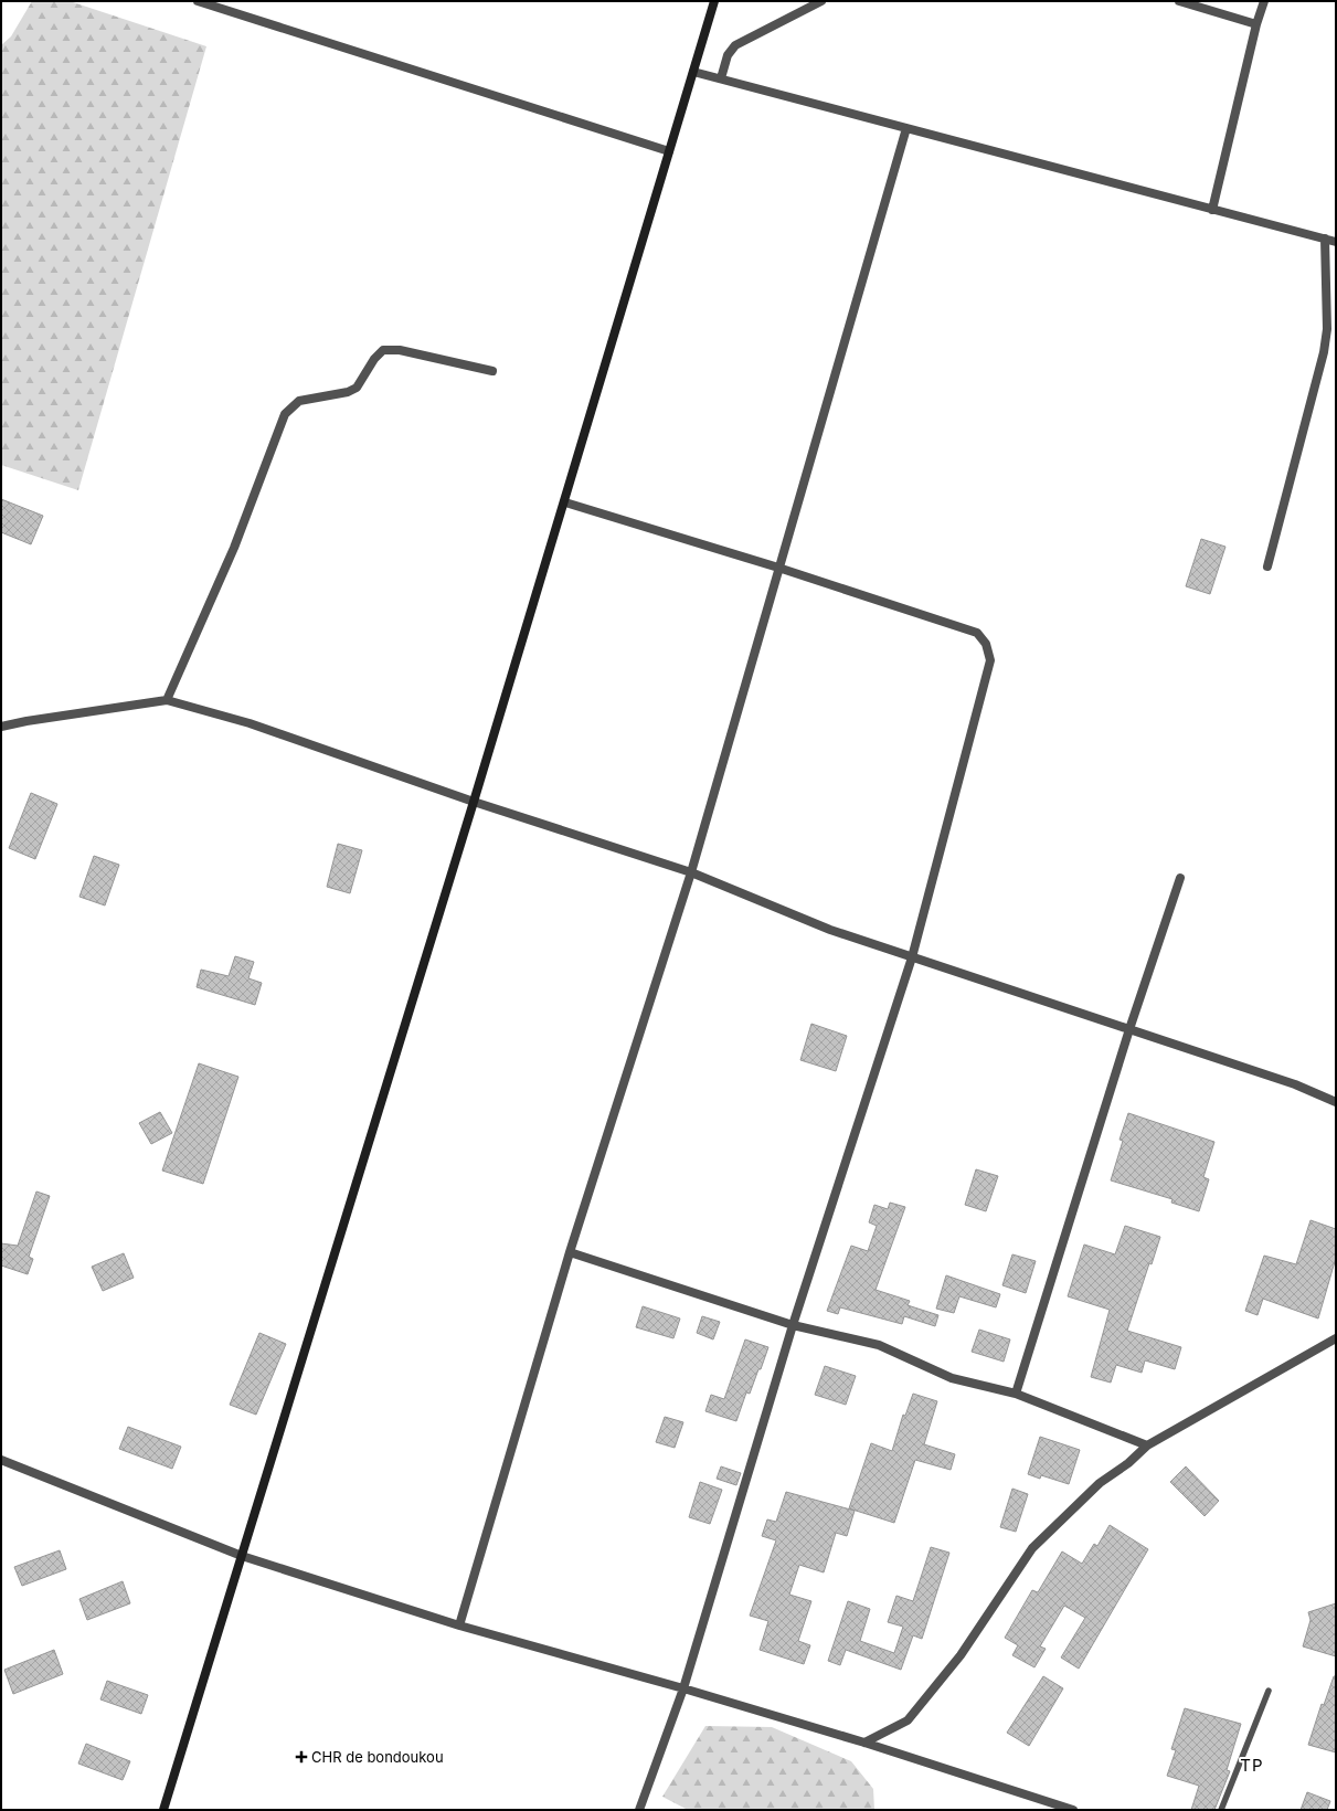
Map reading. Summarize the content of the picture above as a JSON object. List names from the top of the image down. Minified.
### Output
{"districts":["TP"],"places":{"health":["CHR de bondoukou"]}}
